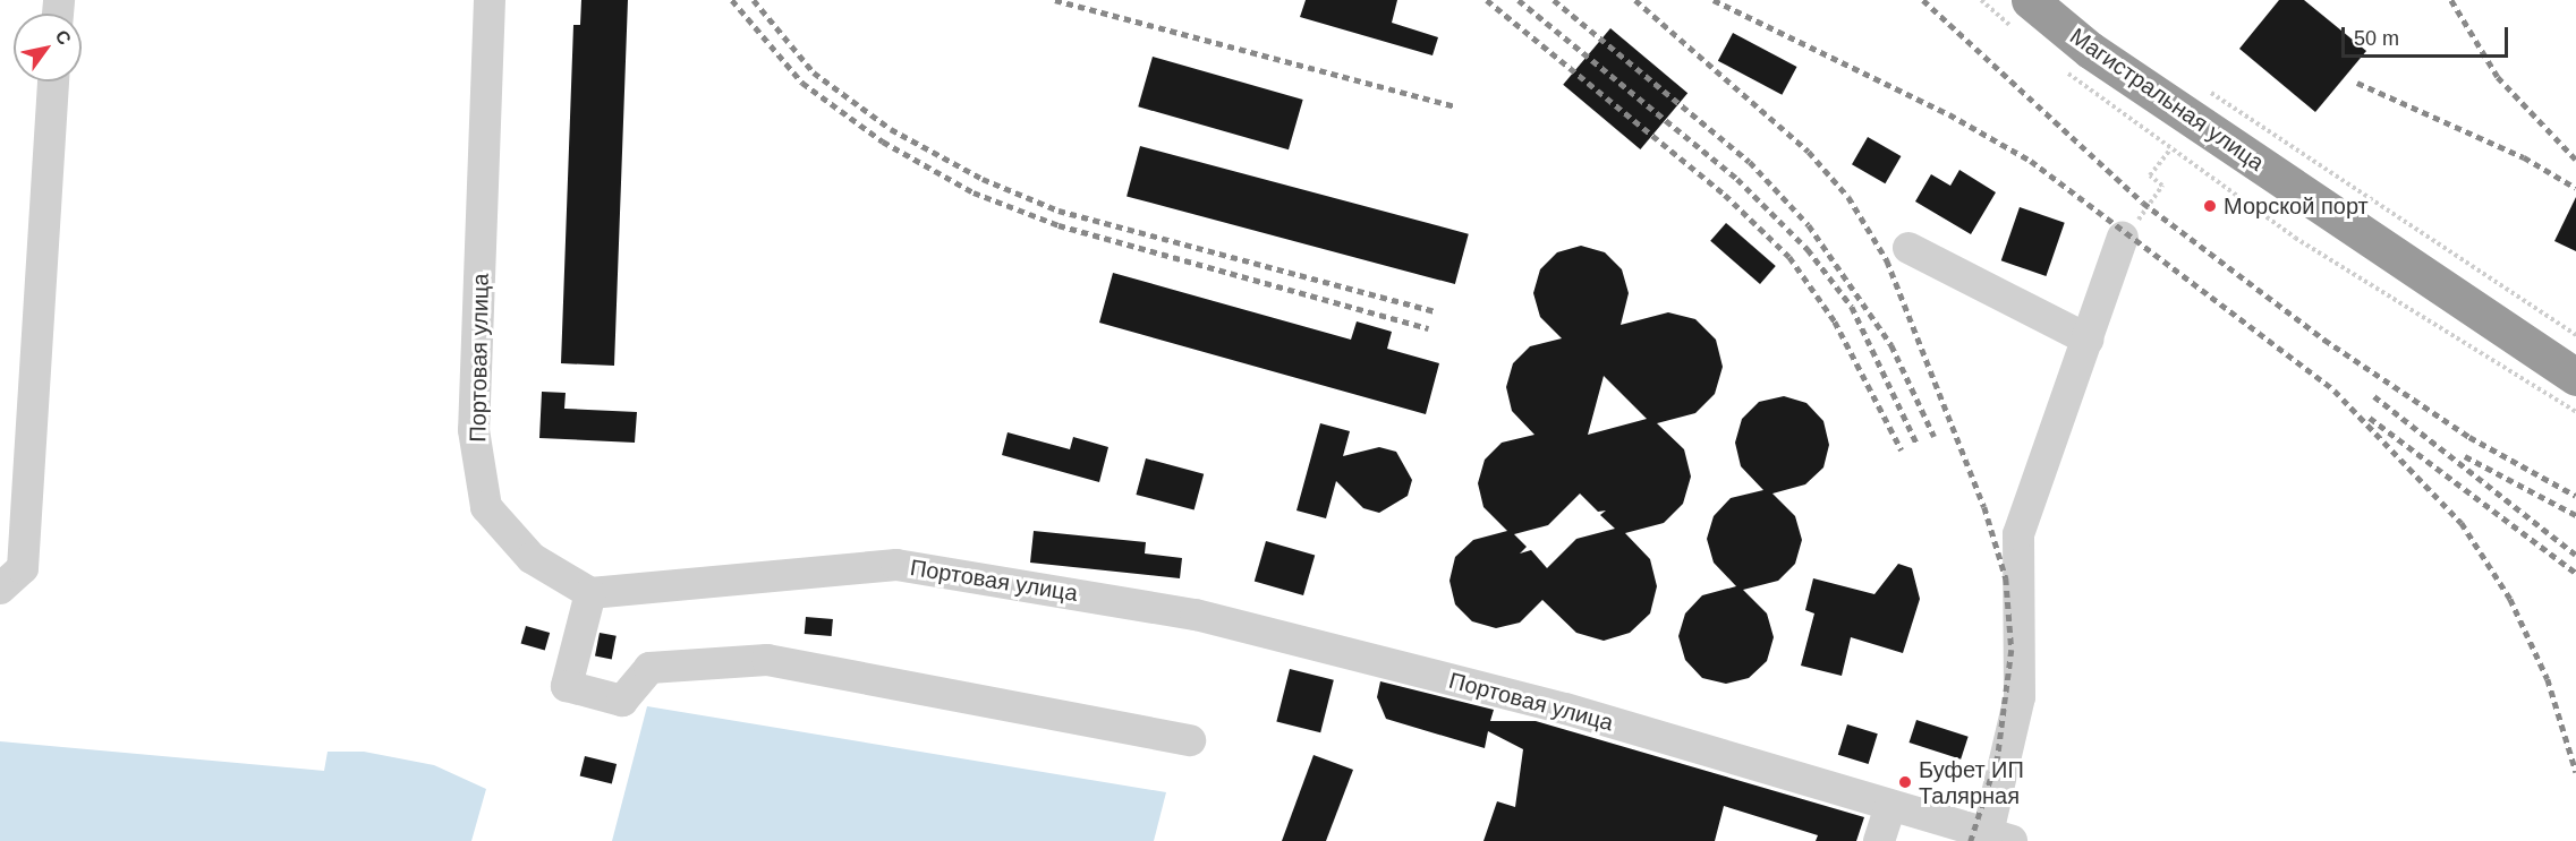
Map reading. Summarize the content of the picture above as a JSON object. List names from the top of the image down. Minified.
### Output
{"streets":{"highway":["Магистральная улица"],"street":["Портовая улица"]},"places":["Морской порт","Буфет ИП Талярная"],"scale_bar":"50 m","north":"top right"}
